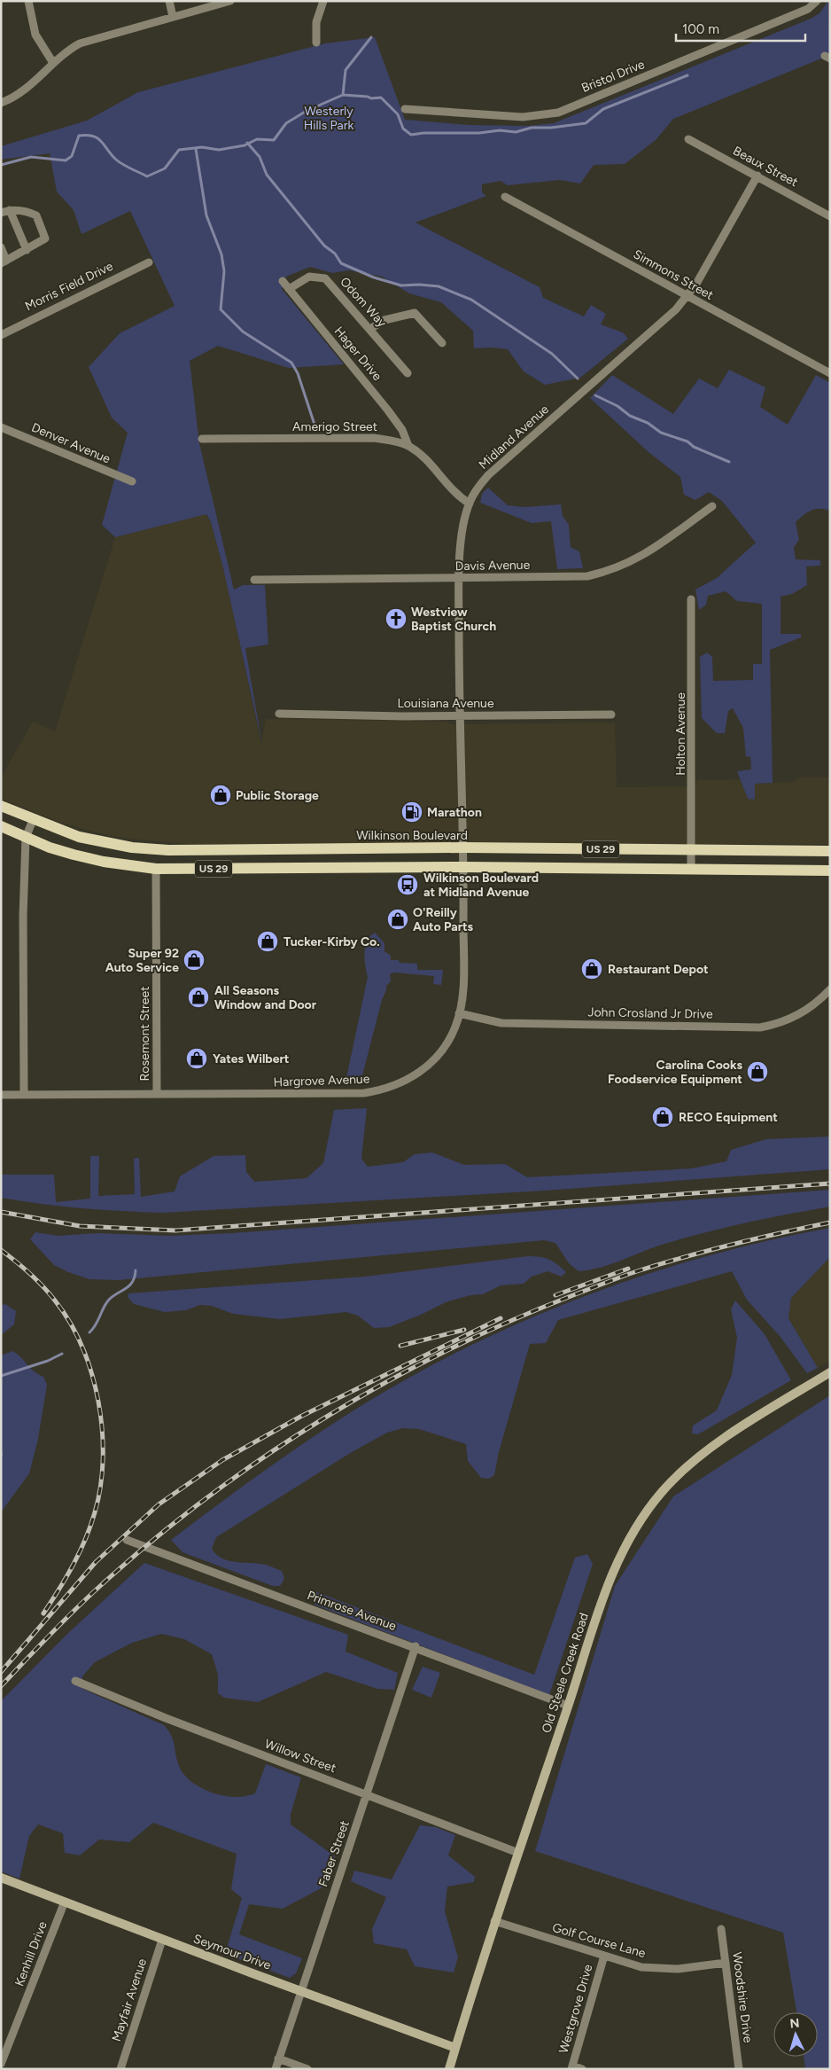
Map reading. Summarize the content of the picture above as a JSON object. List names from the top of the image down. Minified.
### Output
{"streets":{"main road":["Wilkinson Boulevard","US 29","Old Steele Creek Road","Seymour Drive"],"street":["Bristol Drive","Beaux Street","Simmons Street","Morris Field Drive","Odom Way","Hager Drive","Amerigo Street","Midland Avenue","Denver Avenue","Davis Avenue","Louisiana Avenue","Holton Avenue","John Crosland Jr Drive","Rosemont Street","Hargrove Avenue","Primrose Avenue","Willow Street","Faber Street","Golf Course Lane","Kenhill Drive","Woodshire Drive","Mayfair Avenue","Westgrove Drive"]},"crossings":[["Beaux Street","Midland Avenue"],["Simmons Street","Midland Avenue"],["Odom Way","Hager Drive"],["Hager Drive","Amerigo Street"],["Amerigo Street","Midland Avenue"],["Midland Avenue","Davis Avenue"],["Midland Avenue","Louisiana Avenue"],["Midland Avenue","Wilkinson Boulevard"],["Midland Avenue","US 29"],["Midland Avenue","Hargrove Avenue"],["Holton Avenue","Wilkinson Boulevard"],["Holton Avenue","US 29"],["US 29","Rosemont Street"],["US 29","Hargrove Avenue"],["John Crosland Jr Drive","Hargrove Avenue"],["Rosemont Street","Hargrove Avenue"],["Primrose Avenue","Old Steele Creek Road"],["Primrose Avenue","Faber Street"],["Old Steele Creek Road","Willow Street"],["Old Steele Creek Road","Golf Course Lane"],["Old Steele Creek Road","Seymour Drive"],["Willow Street","Faber Street"],["Faber Street","Seymour Drive"],["Golf Course Lane","Woodshire Drive"],["Golf Course Lane","Westgrove Drive"],["Seymour Drive","Kenhill Drive"],["Seymour Drive","Mayfair Avenue"]],"parks":["Westerly Hills Park"],"places":{"church":["Westview Baptist Church"],"shop":["Public Storage","O'Reilly Auto Parts","Tucker-Kirby Co.","Super 92 Auto Service","Restaurant Depot","All Seasons Window and Door","Yates Wilbert","Carolina Cooks Foodservice Equipment","RECO Equipment"],"fuel station":["Marathon"],"bus stop":["Wilkinson Boulevard at Midland Avenue"]},"scale_bar":"100 m","north":"top"}
